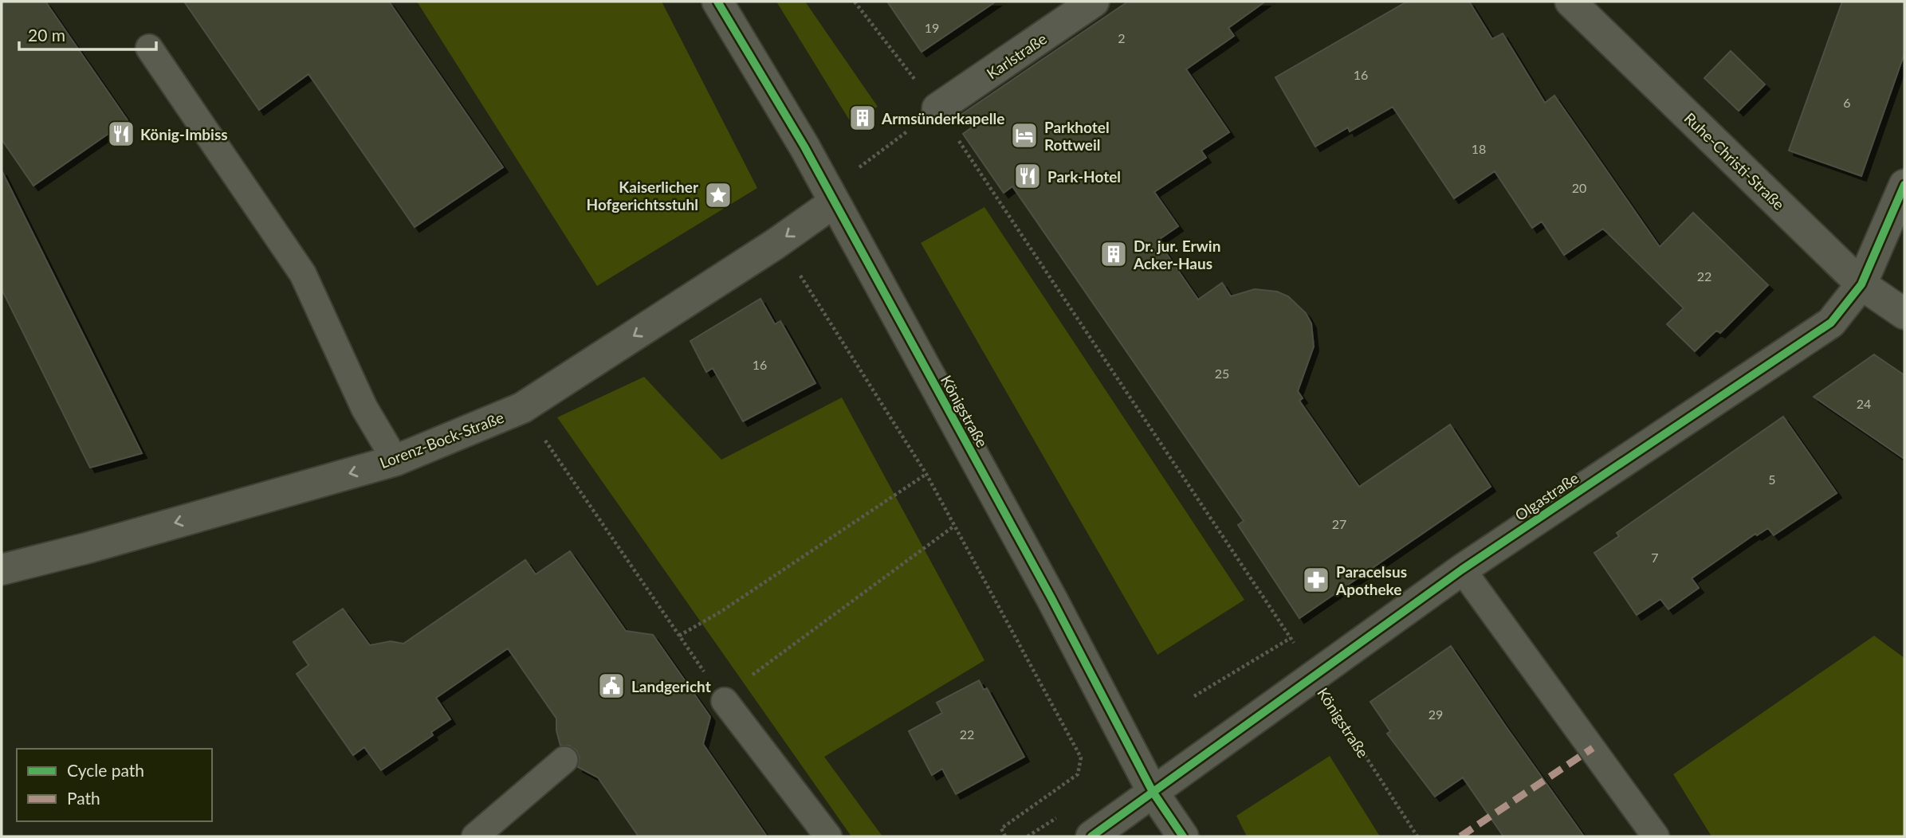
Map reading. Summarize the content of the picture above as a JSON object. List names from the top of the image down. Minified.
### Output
{"streets":{"street":["Karlstraße","Ruhe-Christi-Straße","Königstraße","Lorenz-Bock-Straße","Olgastraße"]},"crossings":[["Karlstraße","Königstraße"],["Ruhe-Christi-Straße","Olgastraße"],["Königstraße","Lorenz-Bock-Straße"],["Königstraße","Olgastraße"]],"one_way":["Lorenz-Bock-Straße"],"places":{"building":["Armsünderkapelle","Dr. jur. Erwin Acker-Haus"],"restaurant":["König-Imbiss","Park-Hotel"],"hotel":["Parkhotel Rottweil"],"place":["Kaiserlicher Hofgerichtsstuhl"],"pharmacy":["Paracelsus Apotheke"],"public building":["Landgericht"]},"house_numbers":["19","2","16","6","18","20","22","16","25","24","5","27","7","29","22"],"legend":["Cycle path","Path"],"scale_bar":"20 m"}
